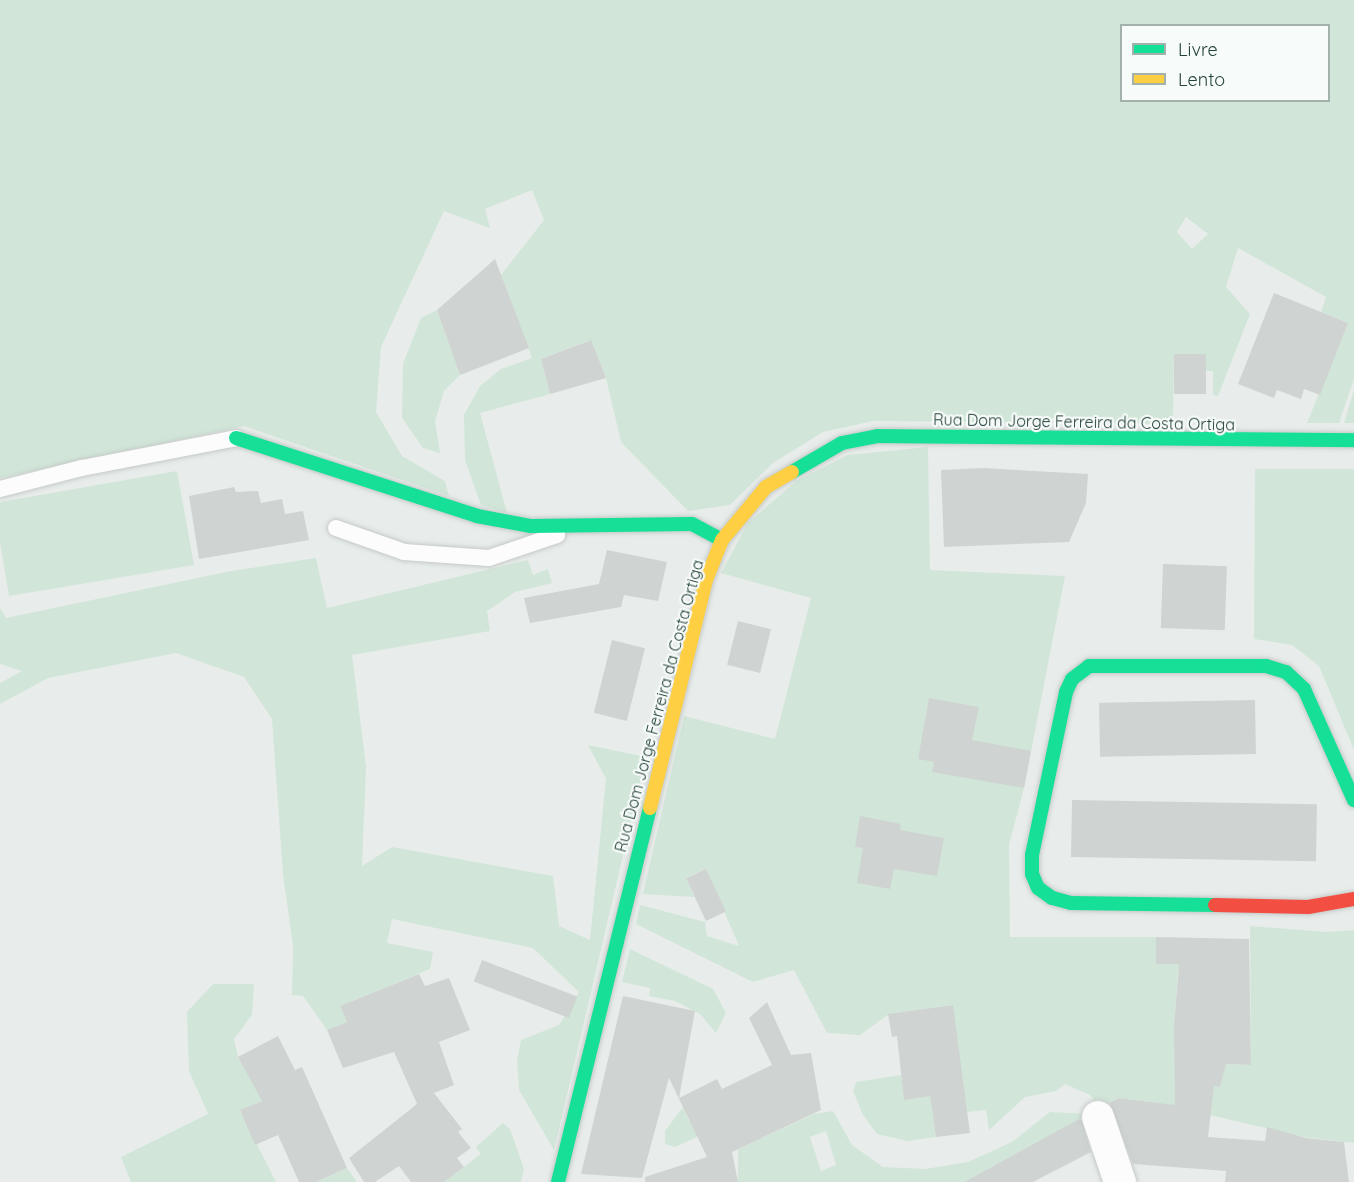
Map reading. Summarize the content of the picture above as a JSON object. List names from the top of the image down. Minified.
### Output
{"streets":{"street":["Rua Dom Jorge Ferreira da Costa Ortiga"]},"legend":["Livre","Lento"]}
